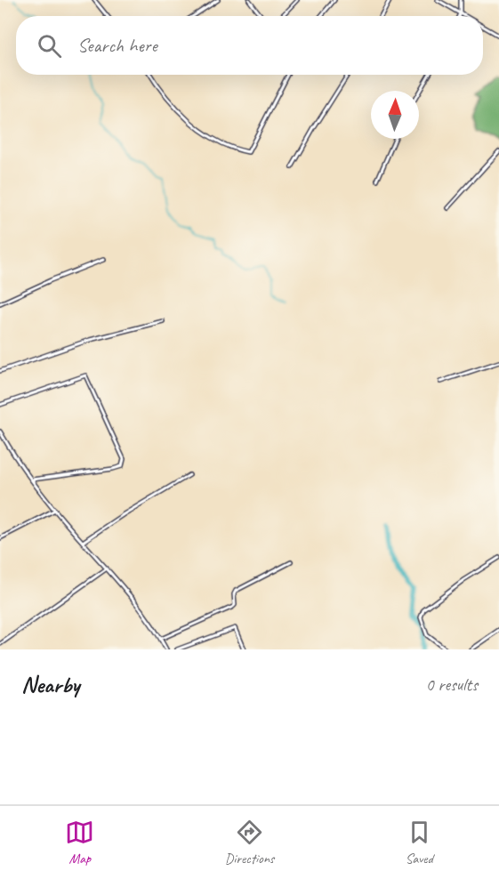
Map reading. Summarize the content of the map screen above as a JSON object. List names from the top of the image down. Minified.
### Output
{"north":"top","page":{"search":"Search here","heading":["Nearby","0 results"],"nav":["Map","Directions","Saved"]}}
